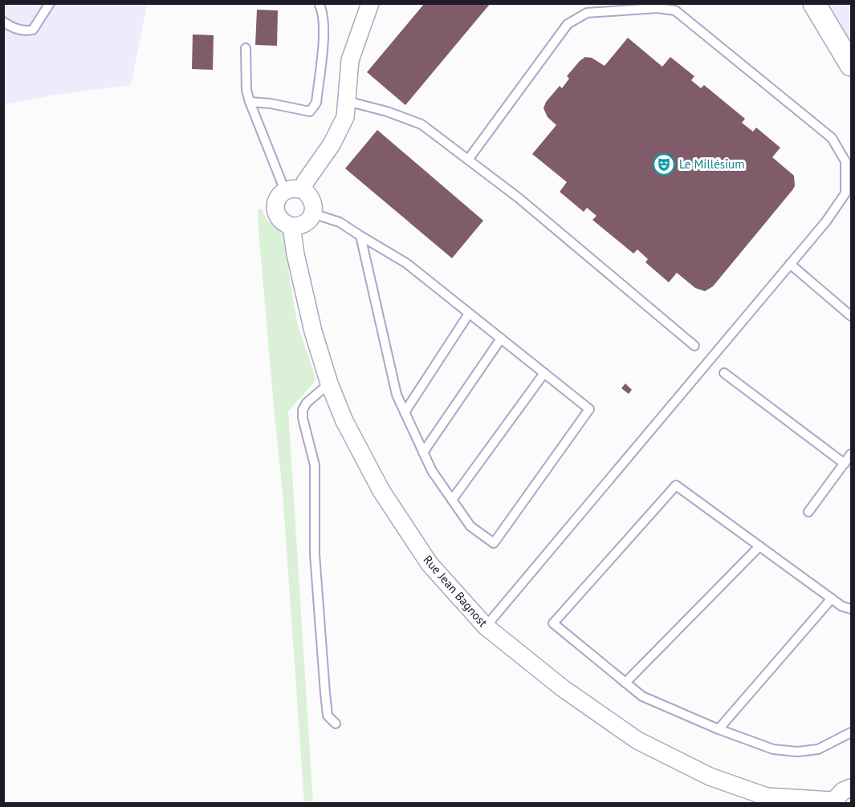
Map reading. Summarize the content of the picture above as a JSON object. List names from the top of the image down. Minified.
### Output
{"streets":{"street":["Rue Jean Bagnost"]},"places":{"theatre":["Le Millésium"]}}
